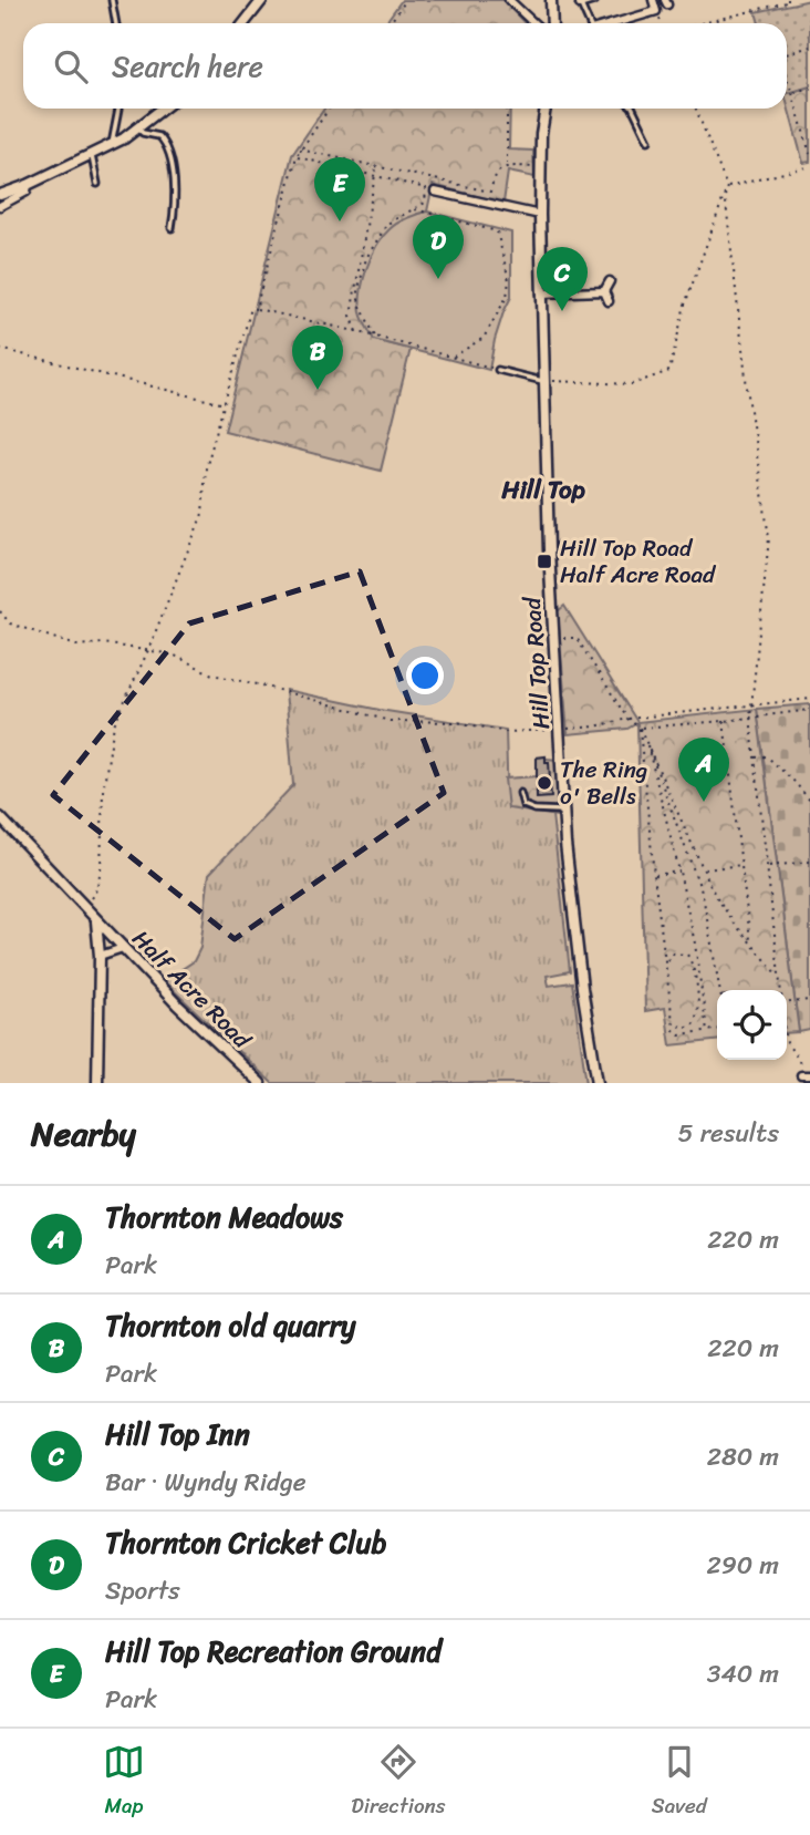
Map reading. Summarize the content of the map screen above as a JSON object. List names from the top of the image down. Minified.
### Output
{"streets":{"street":["Hill Top Road","Half Acre Road"]},"districts":["Hill Top"],"places":{"transit":["Hill Top Road Half Acre Road"],"other":["The Ring o' Bells"]},"page":{"search":"Search here","pins":["E","D","C","B","A"],"heading":["Nearby","5 results"],"list":[{"mark":"A","name":"Thornton Meadows","note":"Park","value":"220 m"},{"mark":"B","name":"Thornton old quarry","note":"Park","value":"220 m"},{"mark":"C","name":"Hill Top Inn","note":"Bar · Wyndy Ridge","value":"280 m"},{"mark":"D","name":"Thornton Cricket Club","note":"Sports","value":"290 m"},{"mark":"E","name":"Hill Top Recreation Ground","note":"Park","value":"340 m"}],"nav":["Map","Directions","Saved"]}}
